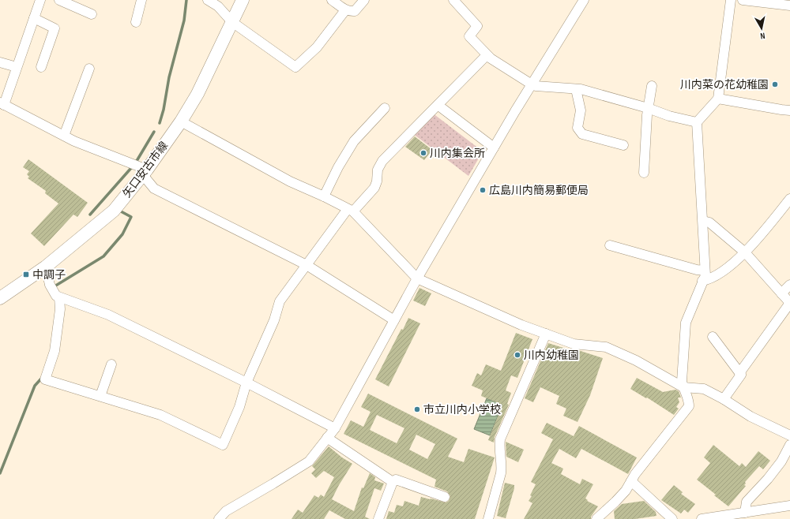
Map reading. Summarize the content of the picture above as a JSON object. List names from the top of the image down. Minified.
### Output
{"streets":{"main road":["矢口安古市線"]},"places":{"other":["川内菜の花幼稚園","川内集会所","広島川内簡易郵便局","川内幼稚園","市立川内小学校"],"transit":["中調子"]},"north":"bottom"}
